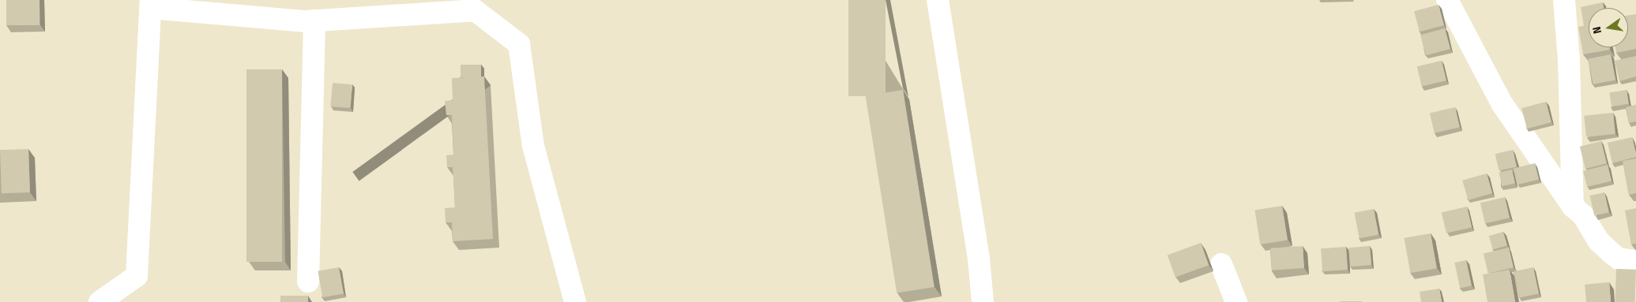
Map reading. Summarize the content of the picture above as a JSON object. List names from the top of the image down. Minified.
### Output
{"north":"left"}
